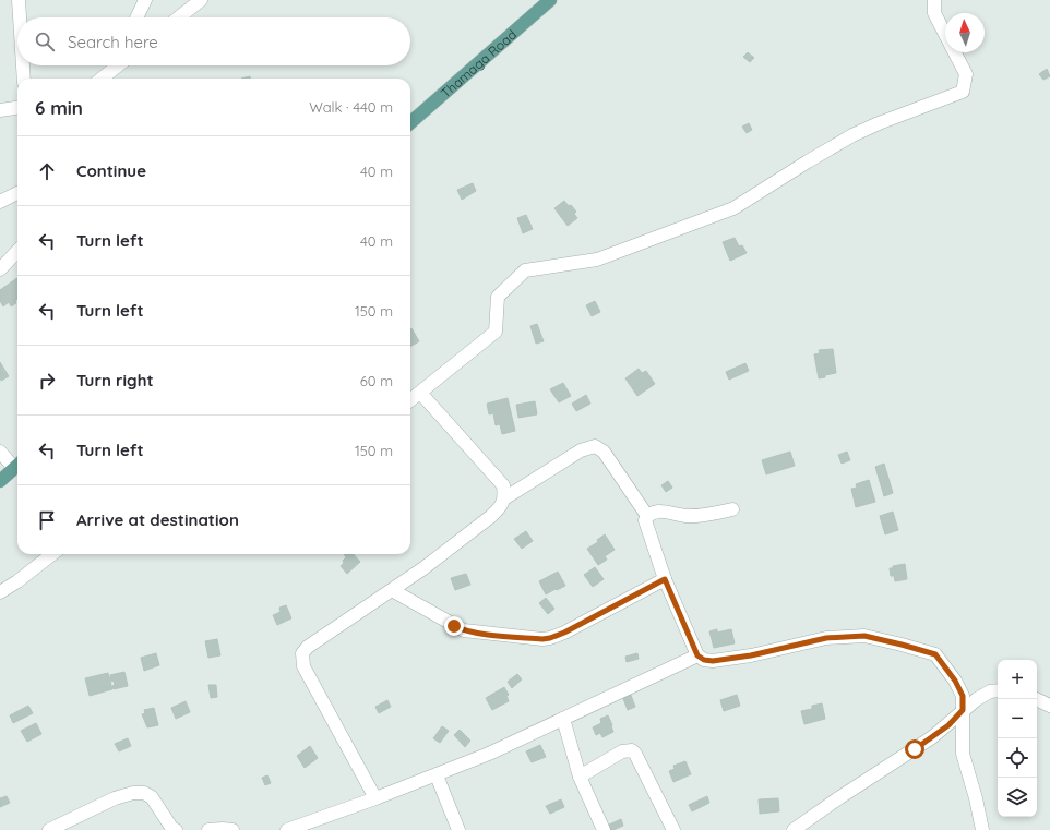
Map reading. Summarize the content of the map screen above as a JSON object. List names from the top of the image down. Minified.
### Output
{"streets":{"main road":["Thamaga Road"]},"north":"top","page":{"search":"Search here","heading":["6 min","Walk · 440 m"],"list":[["Continue","40 m"],["Turn left","40 m"],["Turn left","150 m"],["Turn right","60 m"],["Turn left","150 m"],"Arrive at destination"],"map_buttons":["+","−"]}}
